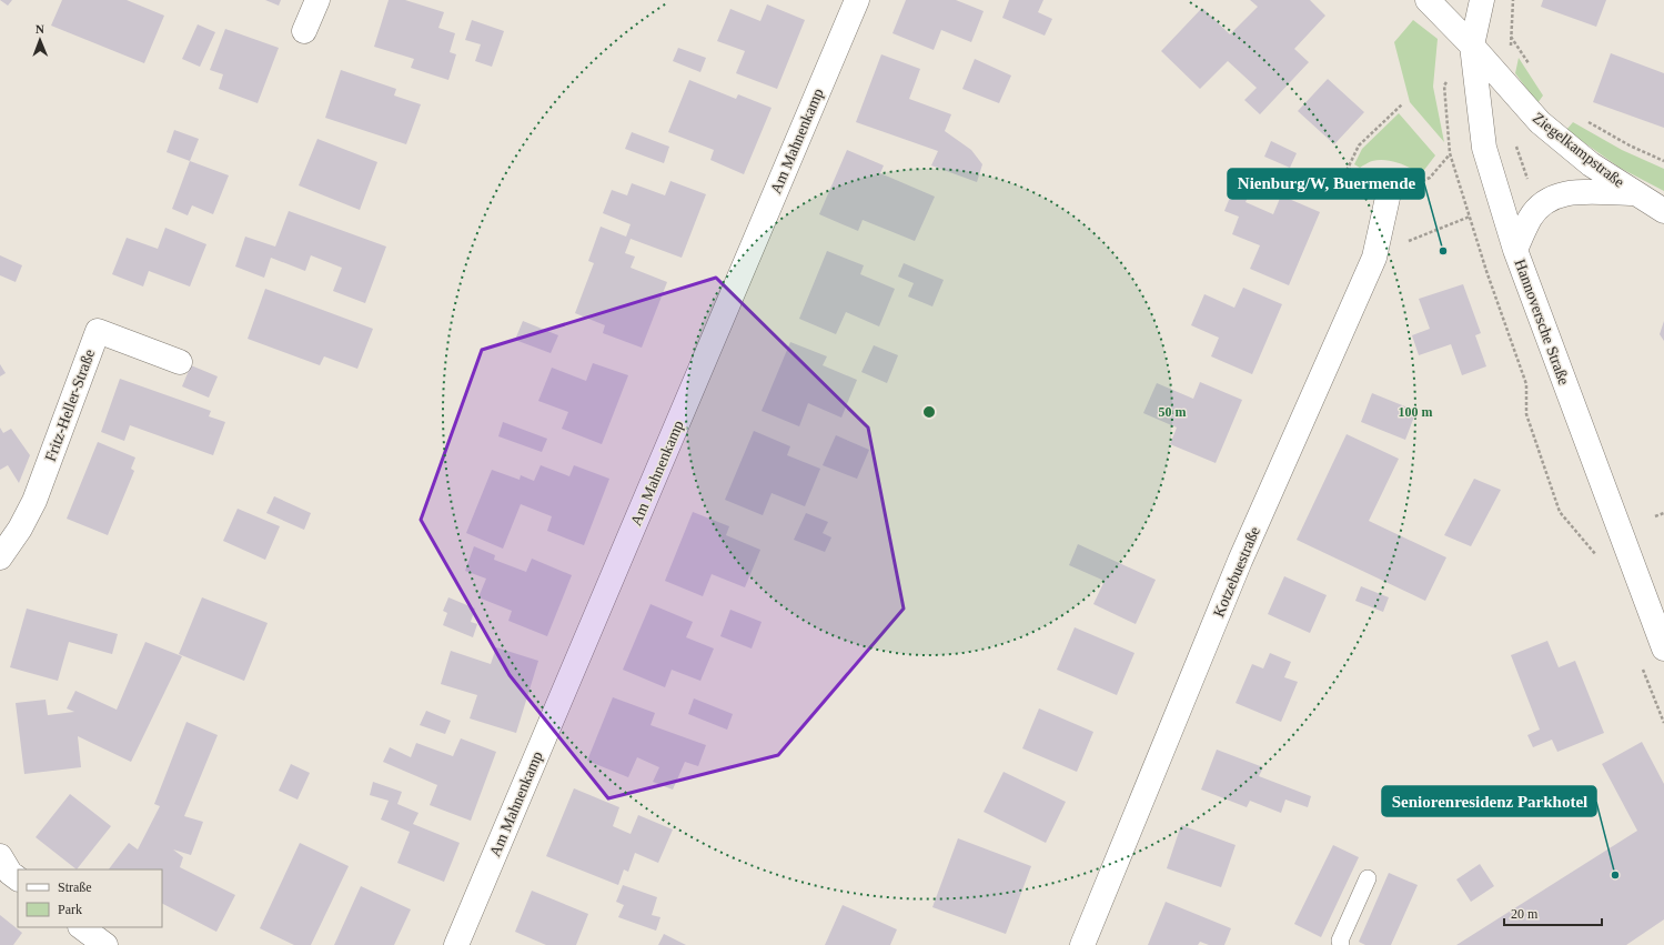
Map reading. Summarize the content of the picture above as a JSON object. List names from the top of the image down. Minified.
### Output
{"streets":{"street":["Am Mahnenkamp","Ziegelkampstraße","Hannoversche Straße","Fritz-Heller-Straße","Kotzebuestraße"]},"crossings":[["Ziegelkampstraße","Hannoversche Straße"]],"places":["Nienburg/W, Buermende","Seniorenresidenz Parkhotel"],"legend":["Straße","Park"],"scale_bar":"20 m","north":"top","rings":["50 m","100 m"]}
